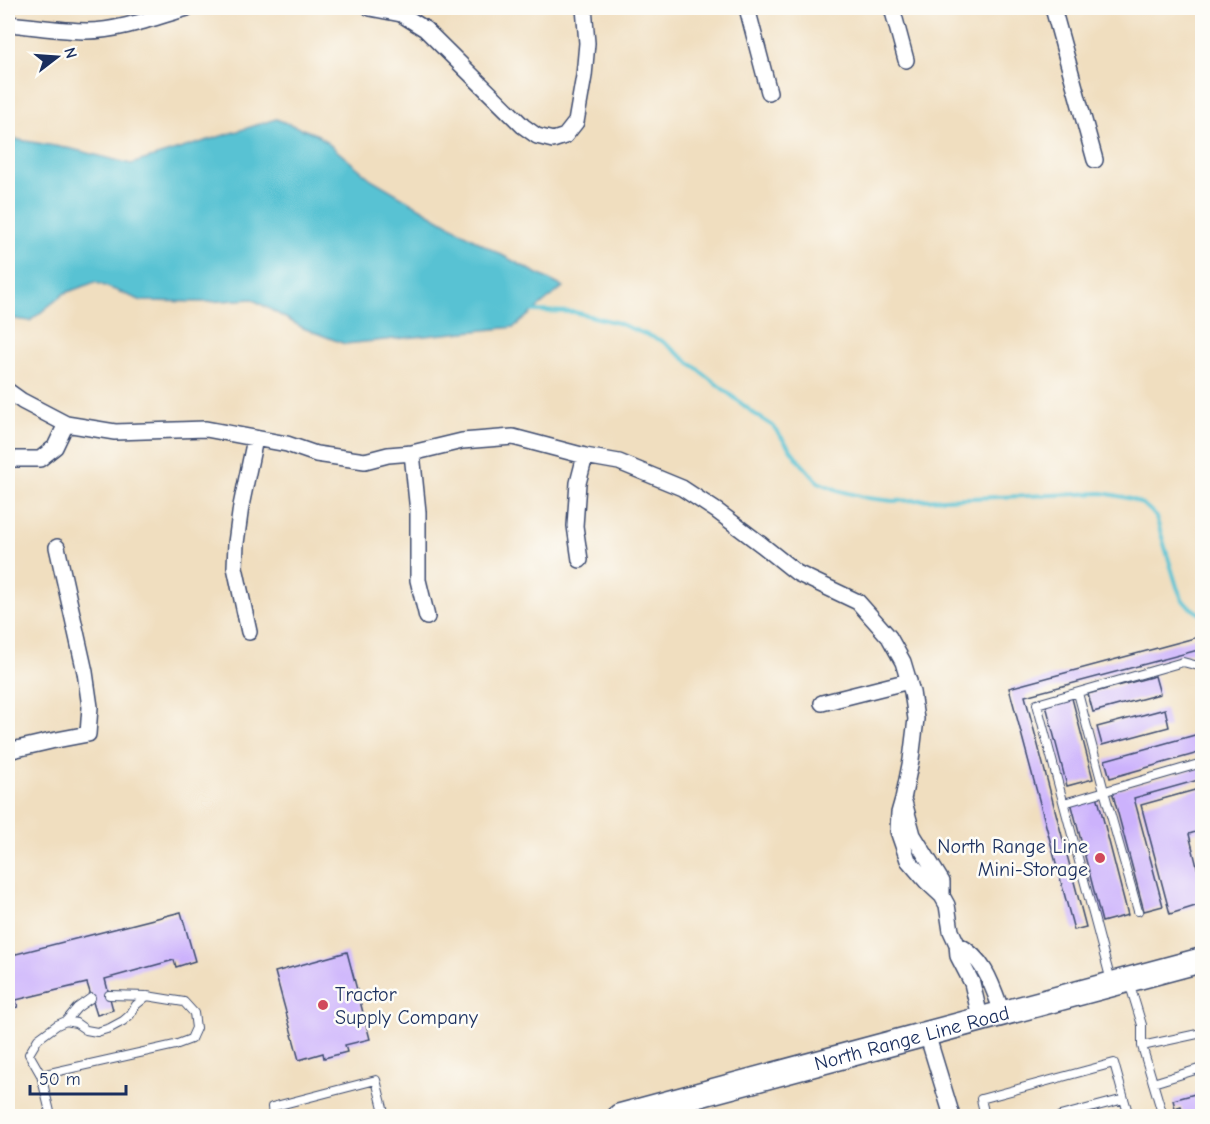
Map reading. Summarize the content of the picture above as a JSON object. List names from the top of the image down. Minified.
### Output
{"streets":{"main road":["North Range Line Road"]},"places":["North Range Line Mini-Storage","Tractor Supply Company"],"scale_bar":"50 m","north":"right"}
